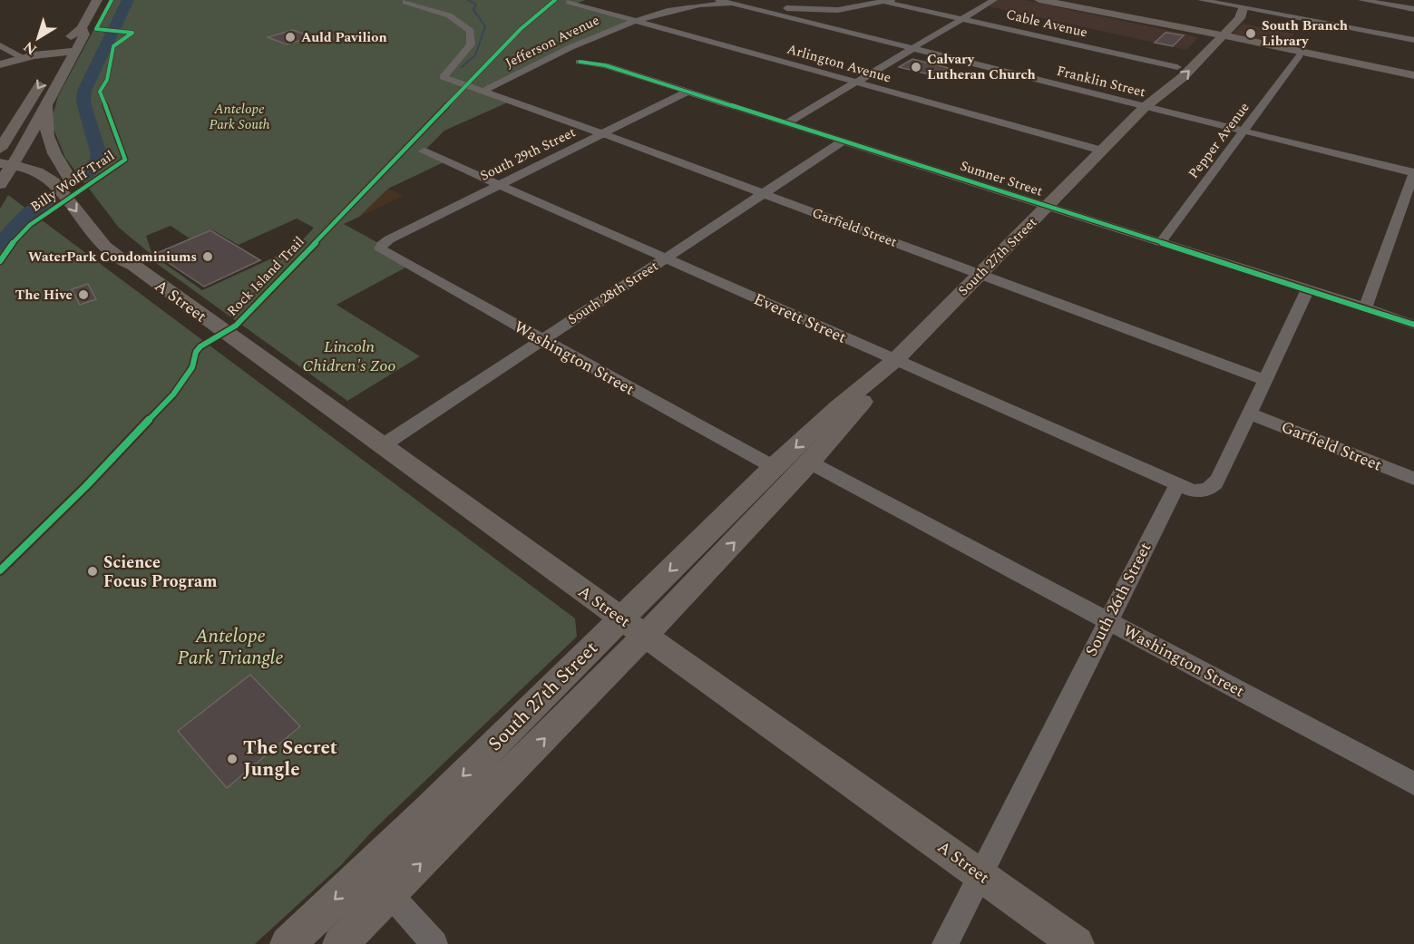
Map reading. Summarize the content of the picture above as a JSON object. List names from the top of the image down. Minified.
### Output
{"streets":{"main road":["South 27th Street","A Street"],"street":["Cable Avenue","Jefferson Avenue","Arlington Avenue","Franklin Street","Pepper Avenue","South 29th Street","Sumner Street","Garfield Street","South 28th Street","Everett Street","Washington Street","South 26th Street"],"cycle path":["Billy Wolff Trail","Rock Island Trail"]},"crossings":[["Cable Avenue","Jefferson Avenue"],["Cable Avenue","South 27th Street"],["Jefferson Avenue","Arlington Avenue"],["Jefferson Avenue","Franklin Street"],["Jefferson Avenue","Garfield Street"],["Arlington Avenue","South 27th Street"],["Franklin Street","Pepper Avenue"],["Franklin Street","South 27th Street"],["Pepper Avenue","Sumner Street"],["South 29th Street","Sumner Street"],["South 29th Street","Garfield Street"],["South 29th Street","Everett Street"],["South 29th Street","Washington Street"],["Sumner Street","South 27th Street"],["Sumner Street","South 28th Street"],["Garfield Street","South 27th Street"],["Garfield Street","South 28th Street"],["South 27th Street","A Street"],["South 27th Street","Everett Street"],["South 27th Street","Washington Street"],["South 28th Street","A Street"],["South 28th Street","Everett Street"],["South 28th Street","Washington Street"],["A Street","South 26th Street"],["Everett Street","South 26th Street"],["Washington Street","South 26th Street"]],"parks":["Antelope Park South","Lincoln Chidren's Zoo","Antelope Park Triangle"],"places":["South Branch Library","Auld Pavilion","Calvary Lutheran Church","WaterPark Condominiums","The Hive","Science Focus Program","The Secret Jungle"],"north":"bottom left"}
